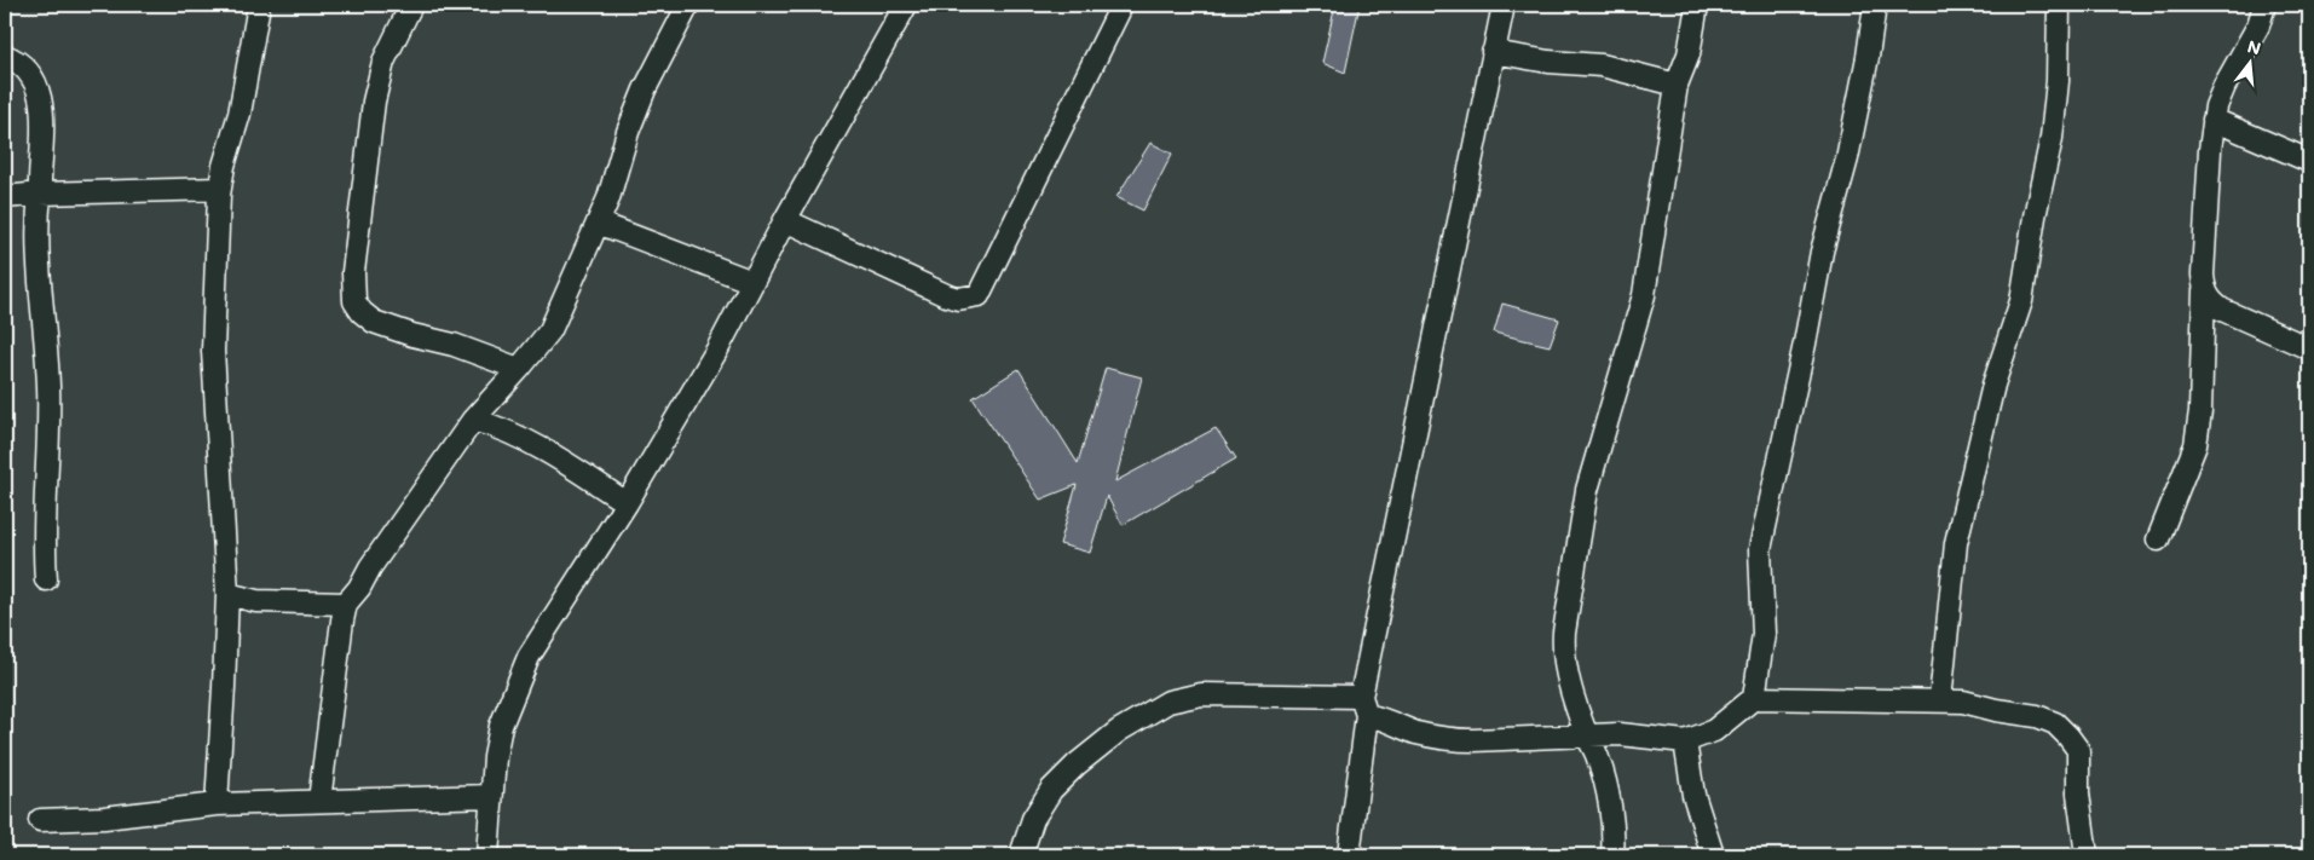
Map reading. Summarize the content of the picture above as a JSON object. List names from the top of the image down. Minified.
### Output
{"north":"top"}
